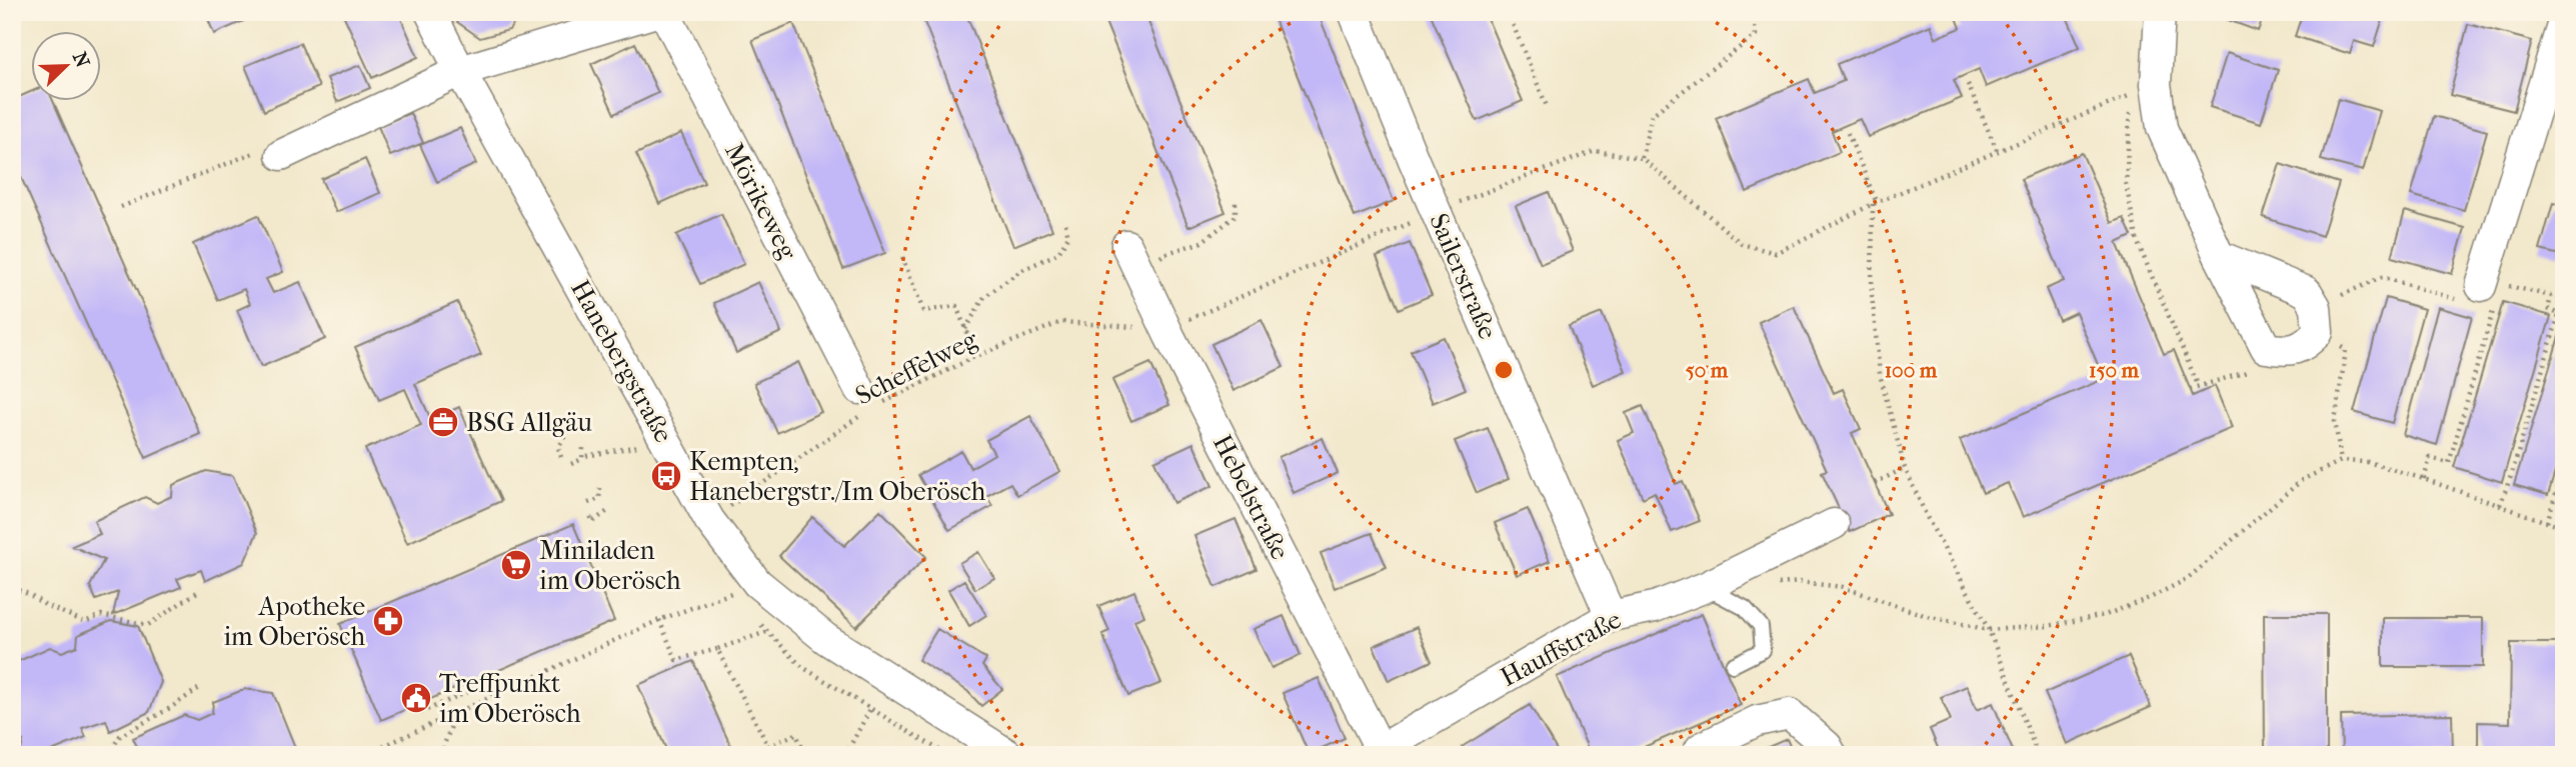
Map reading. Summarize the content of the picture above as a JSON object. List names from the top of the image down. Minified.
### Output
{"streets":{"street":["Mörikeweg","Sailerstraße","Hanebergstraße","Hebelstraße","Hauffstraße"],"path":["Scheffelweg"]},"crossings":[["Mörikeweg","Scheffelweg"],["Sailerstraße","Hauffstraße"],["Hanebergstraße","Scheffelweg"],["Scheffelweg","Hebelstraße"],["Hebelstraße","Hauffstraße"]],"places":{"office":["BSG Allgäu"],"bus stop":["Kempten, Hanebergstr./Im Oberösch"],"supermarket":["Miniladen im Oberösch"],"pharmacy":["Apotheke im Oberösch"],"public building":["Treffpunkt im Oberösch"]},"north":"top right","rings":["50 m","100 m","150 m"]}
